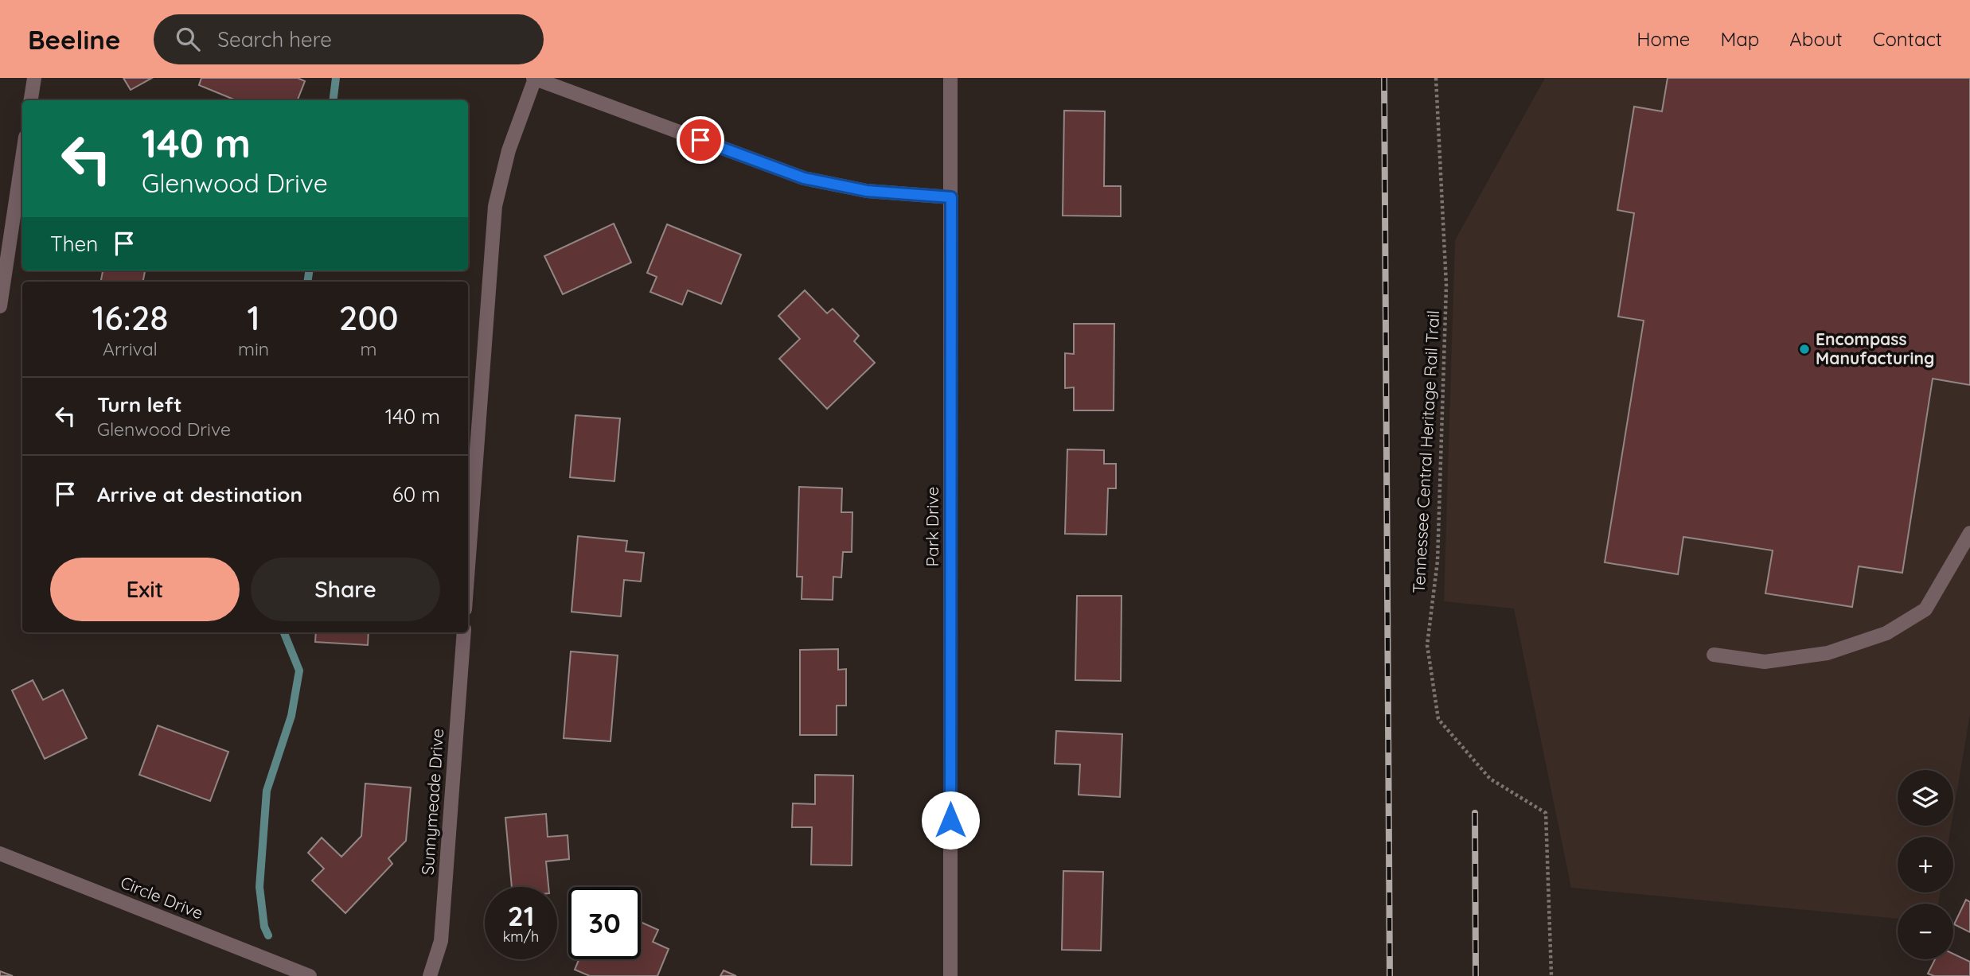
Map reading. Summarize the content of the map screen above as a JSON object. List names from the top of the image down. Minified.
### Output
{"streets":{"street":["Park Drive","Sunnymeade Drive","Circle Drive"],"path":["Tennessee Central Heritage Rail Trail"]},"places":["Encompass Manufacturing"],"page":{"header":"Beeline","search":"Search here","nav":["Home","Map","About","Contact"],"turn":["140 m","Glenwood Drive"],"then":"Then","eta":["16:28","Arrival","1","min","200","m"],"list":[{"name":"Turn left","note":"Glenwood Drive","value":"140 m"},{"name":"Arrive at destination","value":"60 m"}],"buttons":["Exit","Share"],"map_buttons":["+","−"],"speed":"21 km/h","limit":"30"}}
